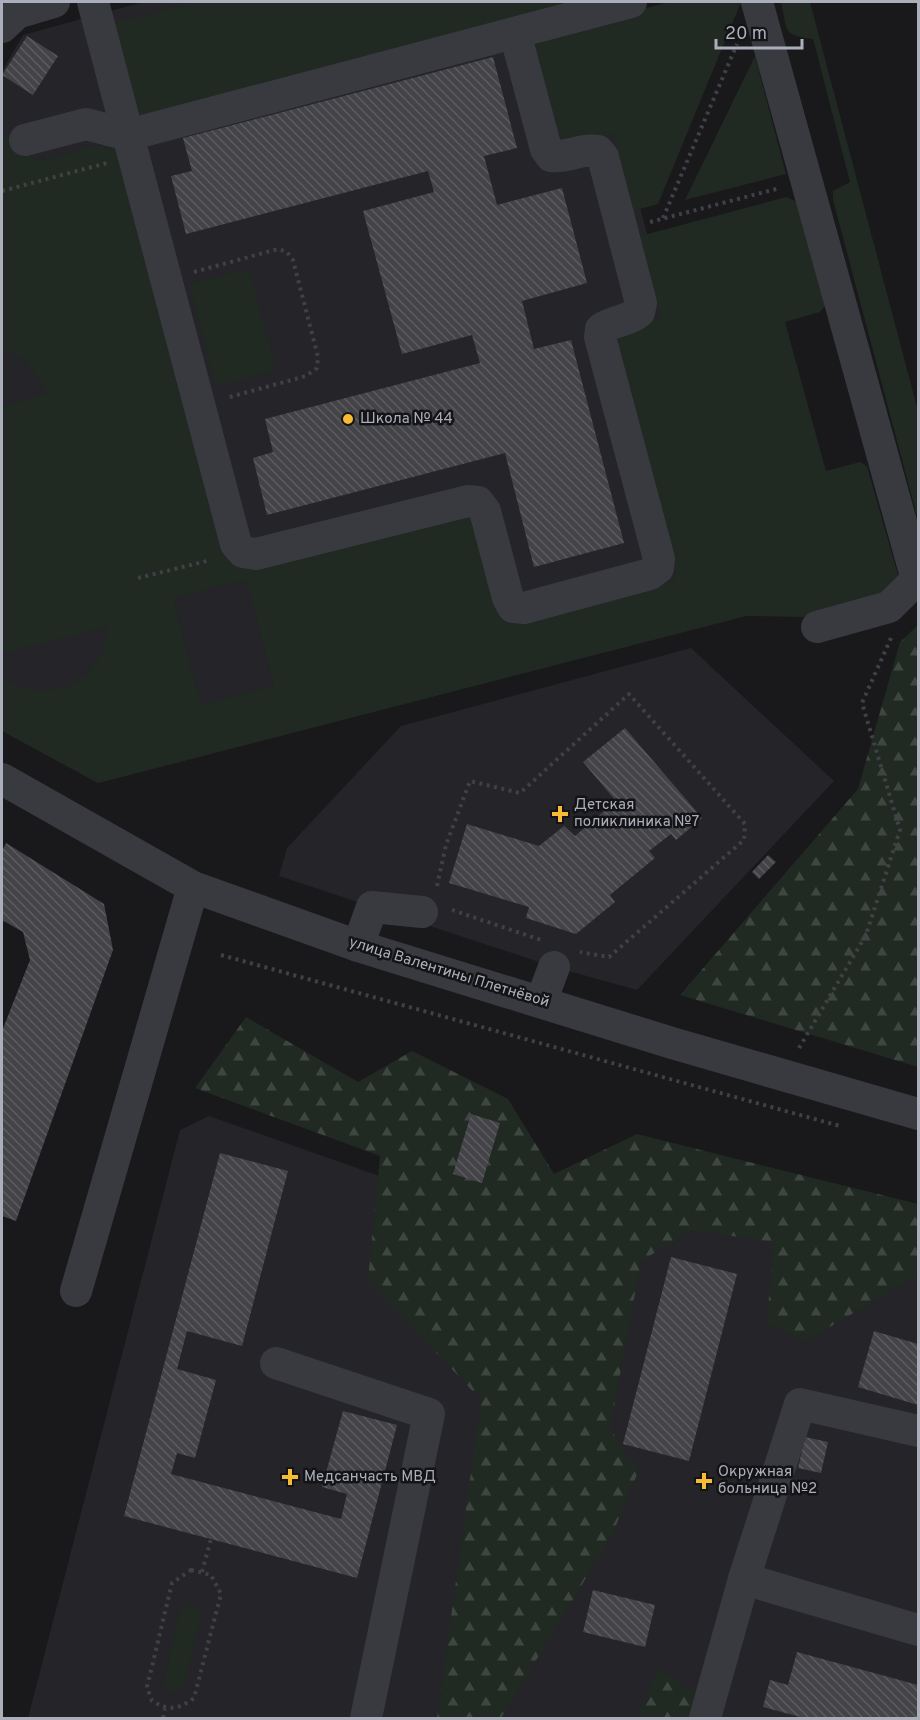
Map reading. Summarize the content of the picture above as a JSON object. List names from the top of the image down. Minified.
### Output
{"streets":{"street":["улица Валентины Плетнёвой"]},"places":{"other":["Школа № 44"],"health":["Детская поликлиника №7","Медсанчасть МВД","Окружная больница №2"]},"scale_bar":"20 m"}
